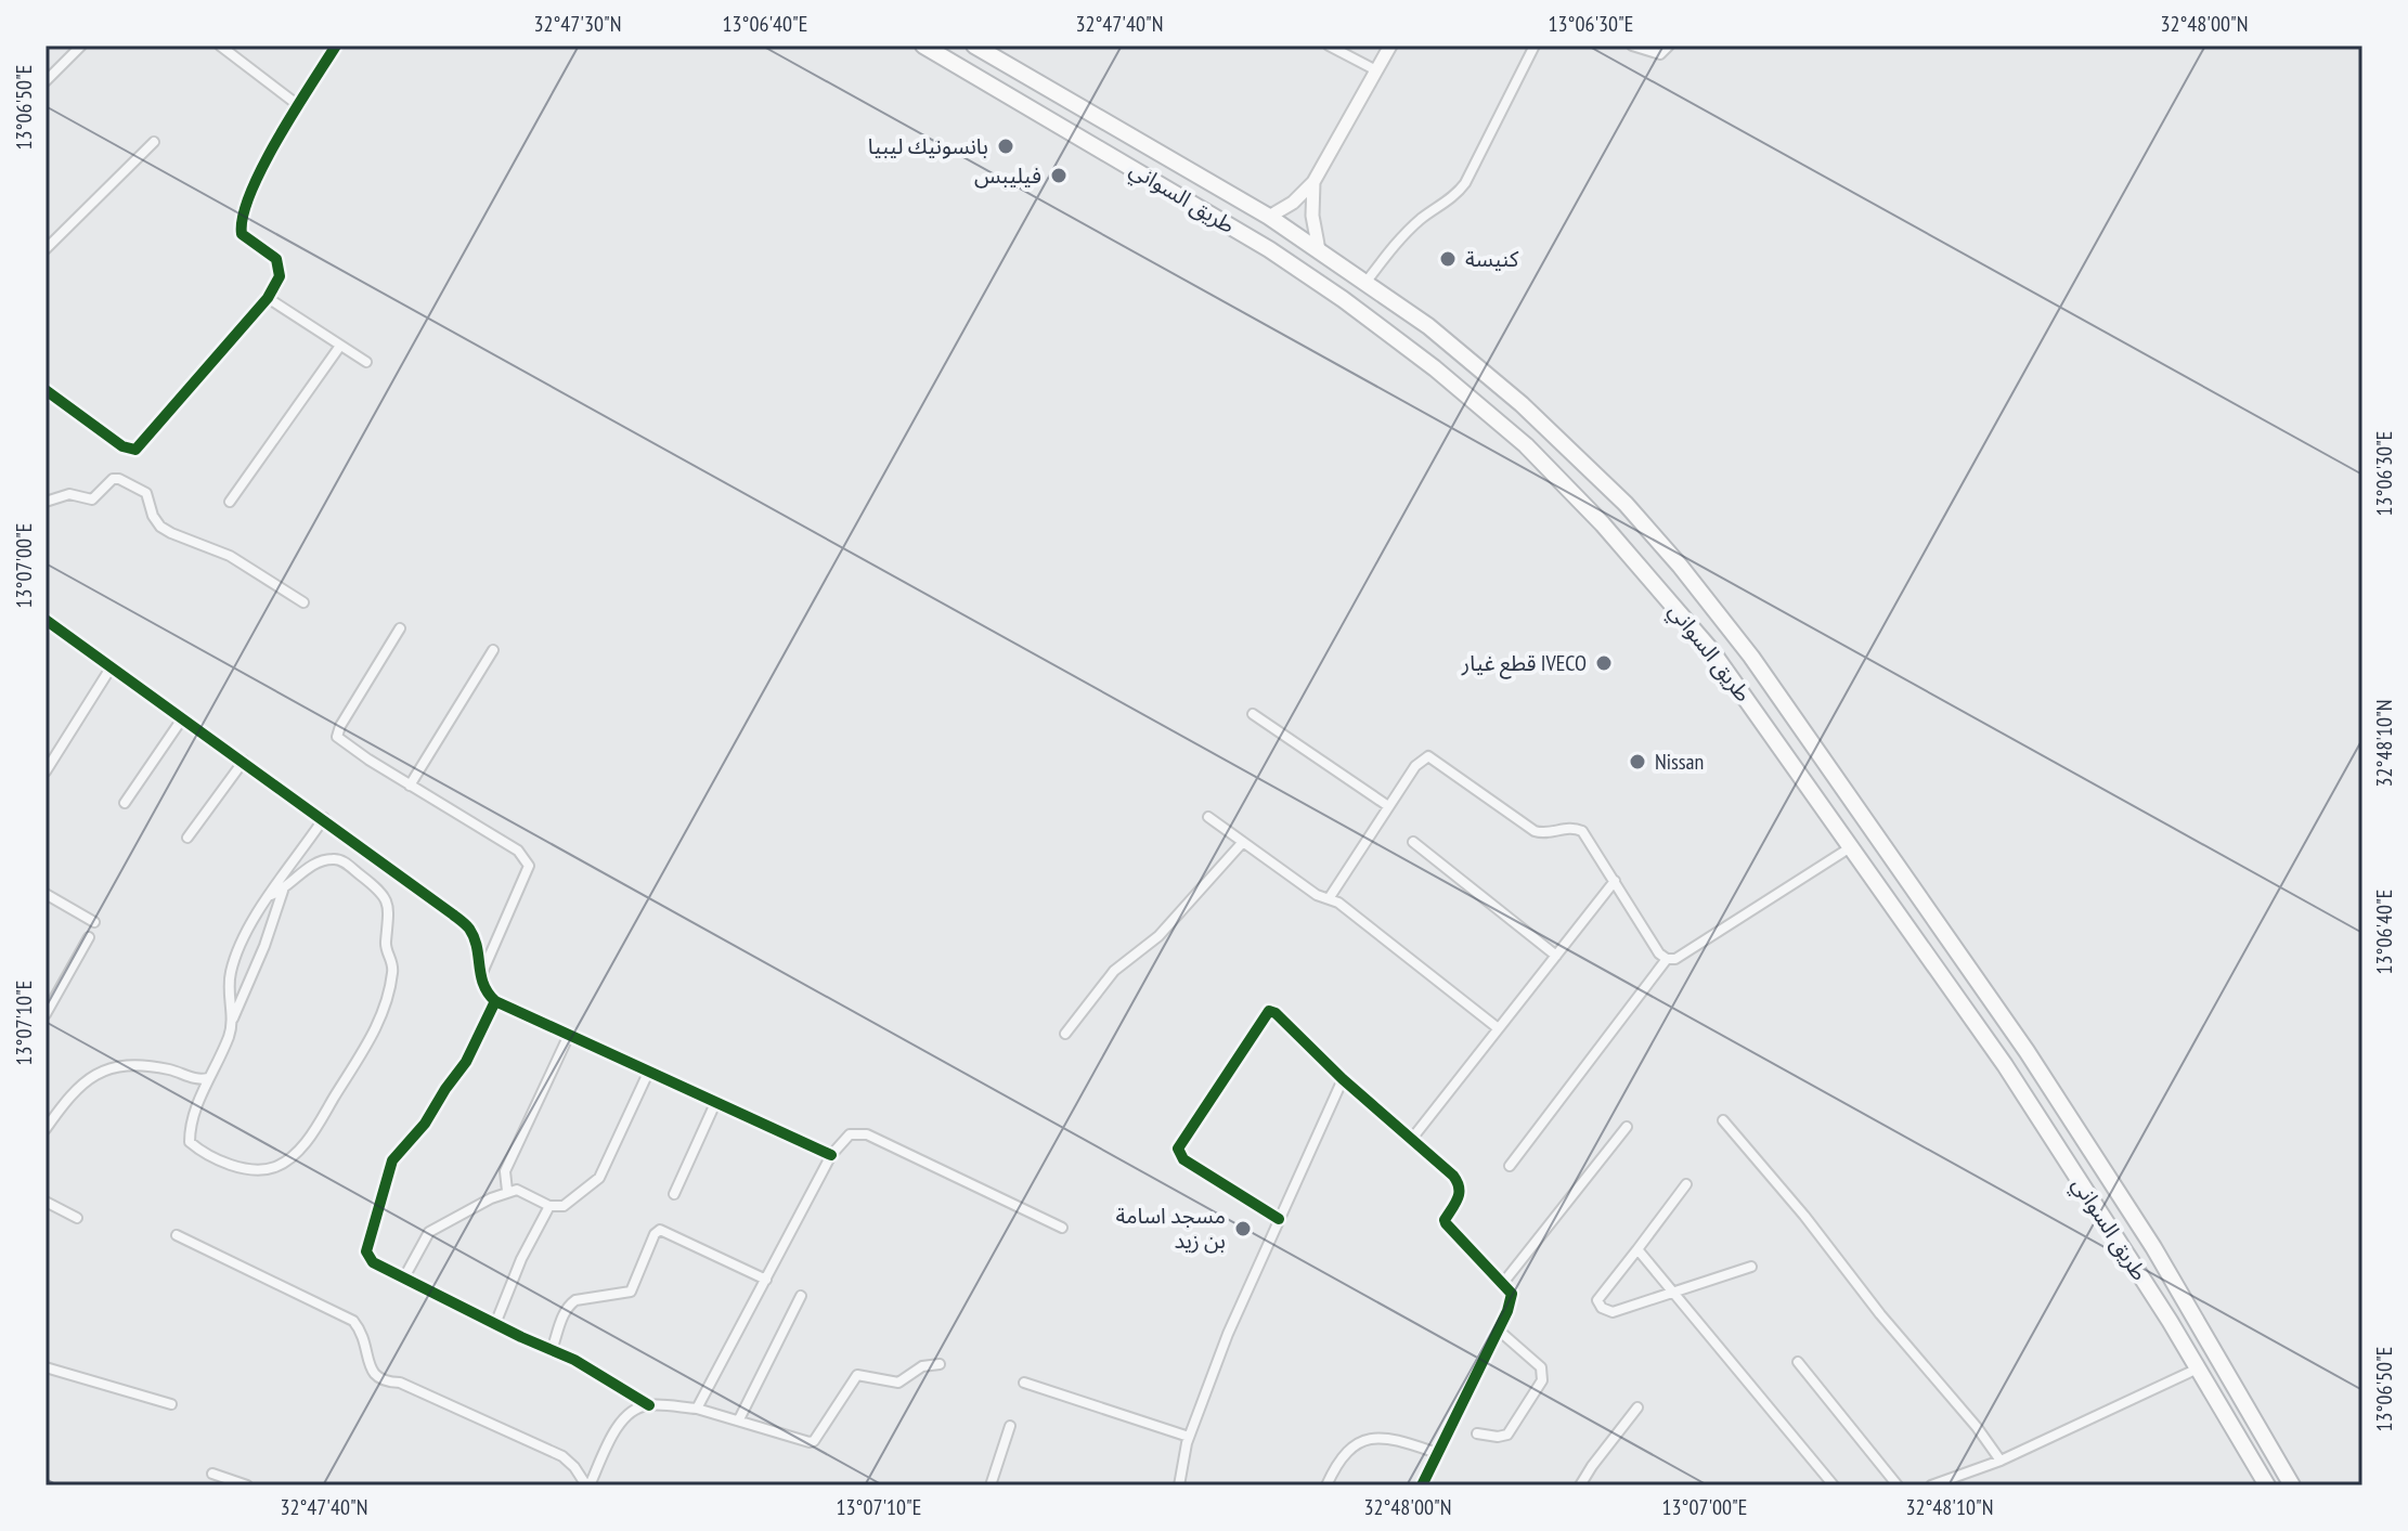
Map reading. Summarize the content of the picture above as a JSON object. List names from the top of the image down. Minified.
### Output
{"streets":{"highway":["طريق السواني"]},"places":["بانسونيك ليبيا","فيليبس","كنيسة","قطع غيار IVECO","Nissan","مسجد اسامة بن زيد"],"coordinates":["32°47'30\"N","13°06'40\"E","32°47'40\"N","13°06'30\"E","32°48'00\"N","13°06'50\"E","13°07'00\"E","32°48'10\"N","13°07'10\"E"]}
